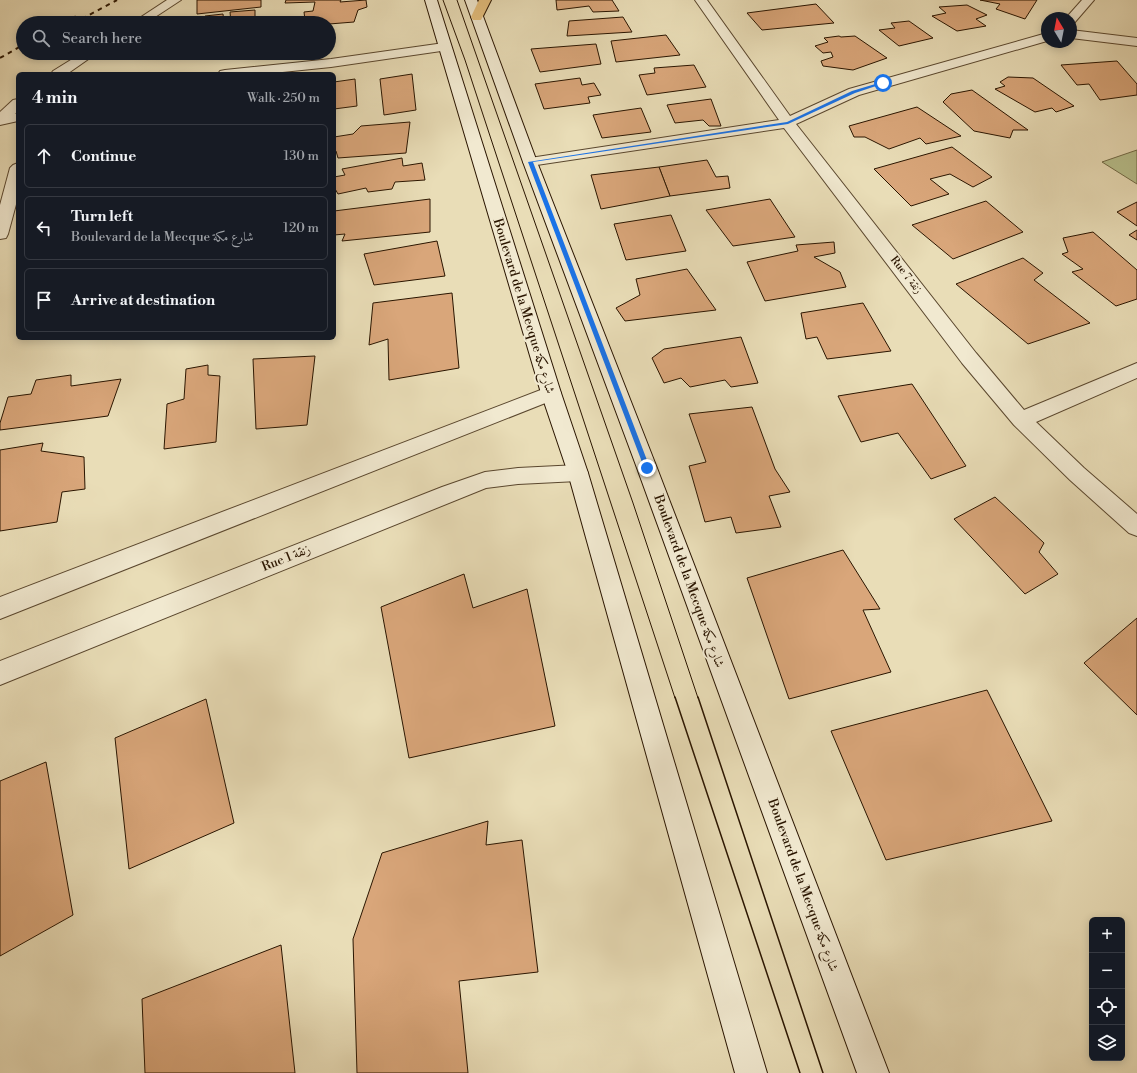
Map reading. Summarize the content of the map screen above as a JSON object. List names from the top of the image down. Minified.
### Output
{"streets":{"street":["Rue 7 زنقة","Boulevard de la Mecque شارع مكة","Rue 1 زنقة"]},"crossings":[["Boulevard de la Mecque شارع مكة","Rue 1 زنقة"]],"north":"top","page":{"search":"Search here","heading":["4 min","Walk · 250 m"],"list":[["Continue","130 m"],["Turn left","Boulevard de la Mecque شارع مكة","120 m"],"Arrive at destination"],"map_buttons":["+","−"]}}
